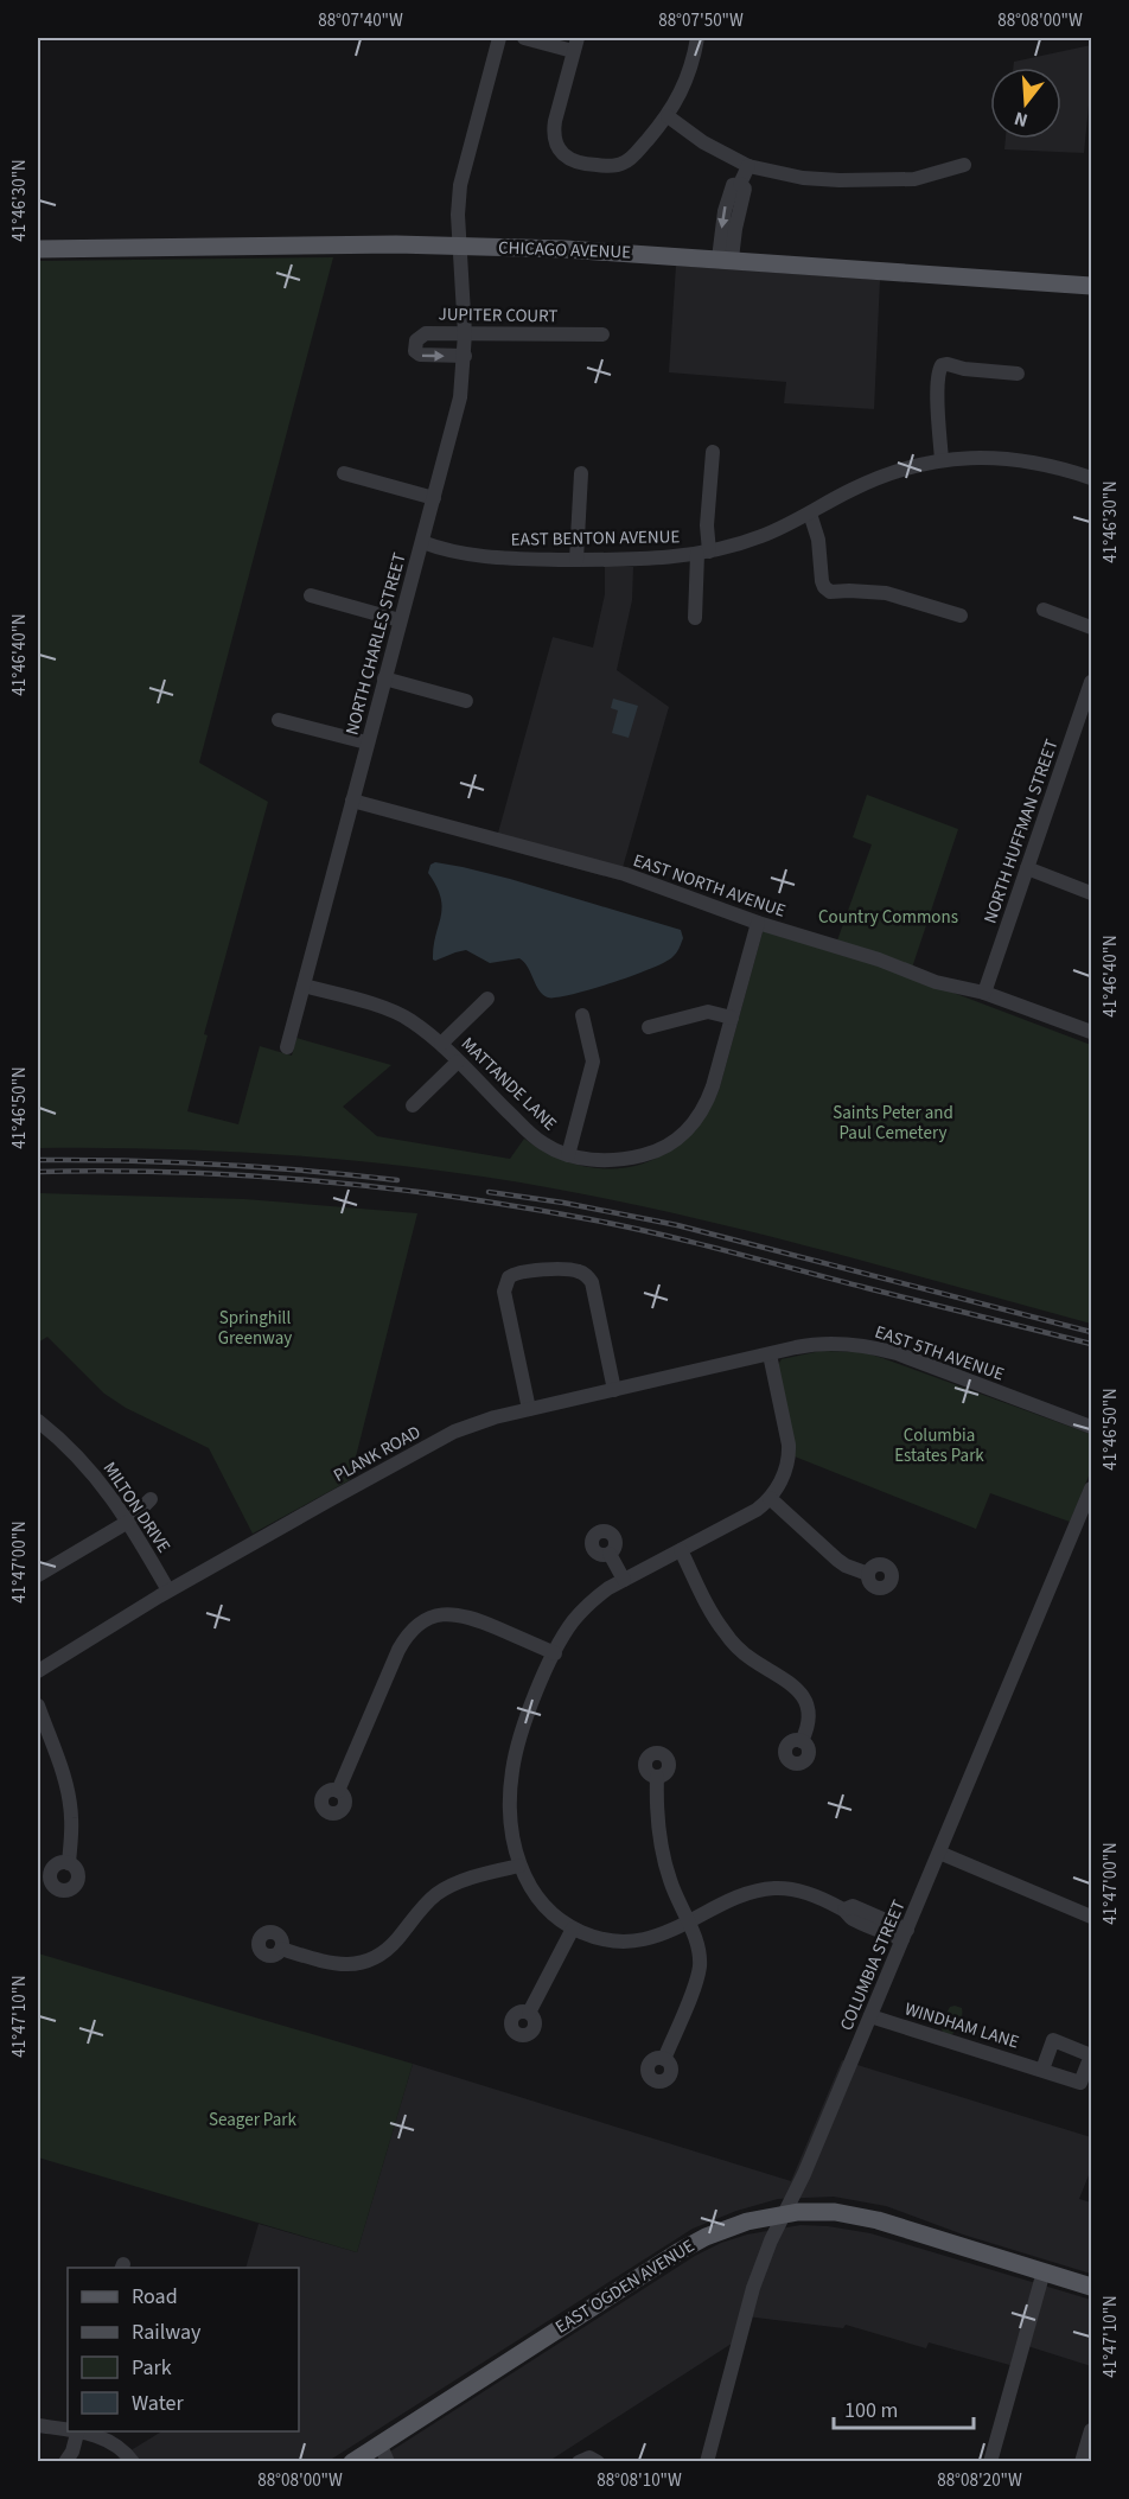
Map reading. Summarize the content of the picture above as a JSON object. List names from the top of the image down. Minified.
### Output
{"streets":{"main road":["CHICAGO AVENUE","EAST OGDEN AVENUE"],"street":["JUPITER COURT","EAST BENTON AVENUE","NORTH CHARLES STREET","NORTH HUFFMAN STREET","EAST NORTH AVENUE","MATTANDE LANE","EAST 5TH AVENUE","PLANK ROAD","MILTON DRIVE","COLUMBIA STREET","WINDHAM LANE"]},"crossings":[["CHICAGO AVENUE","NORTH CHARLES STREET"],["JUPITER COURT","NORTH CHARLES STREET"],["EAST BENTON AVENUE","NORTH CHARLES STREET"],["NORTH CHARLES STREET","EAST NORTH AVENUE"],["NORTH CHARLES STREET","MATTANDE LANE"],["NORTH HUFFMAN STREET","EAST NORTH AVENUE"],["EAST NORTH AVENUE","MATTANDE LANE"],["EAST 5TH AVENUE","PLANK ROAD"],["PLANK ROAD","MILTON DRIVE"],["COLUMBIA STREET","WINDHAM LANE"],["COLUMBIA STREET","EAST OGDEN AVENUE"]],"parks":["Country Commons","Saints Peter and Paul Cemetery","Springhill Greenway","Columbia Estates Park","Seager Park"],"legend":["Road","Railway","Park","Water"],"scale_bar":"100 m","north":"bottom","coordinates":["88°07'40\"W","88°07'50\"W","88°08'00\"W","41°46'30\"N","41°46'40\"N","41°46'50\"N","41°47'00\"N","41°47'10\"N","88°08'10\"W","88°08'20\"W"]}
